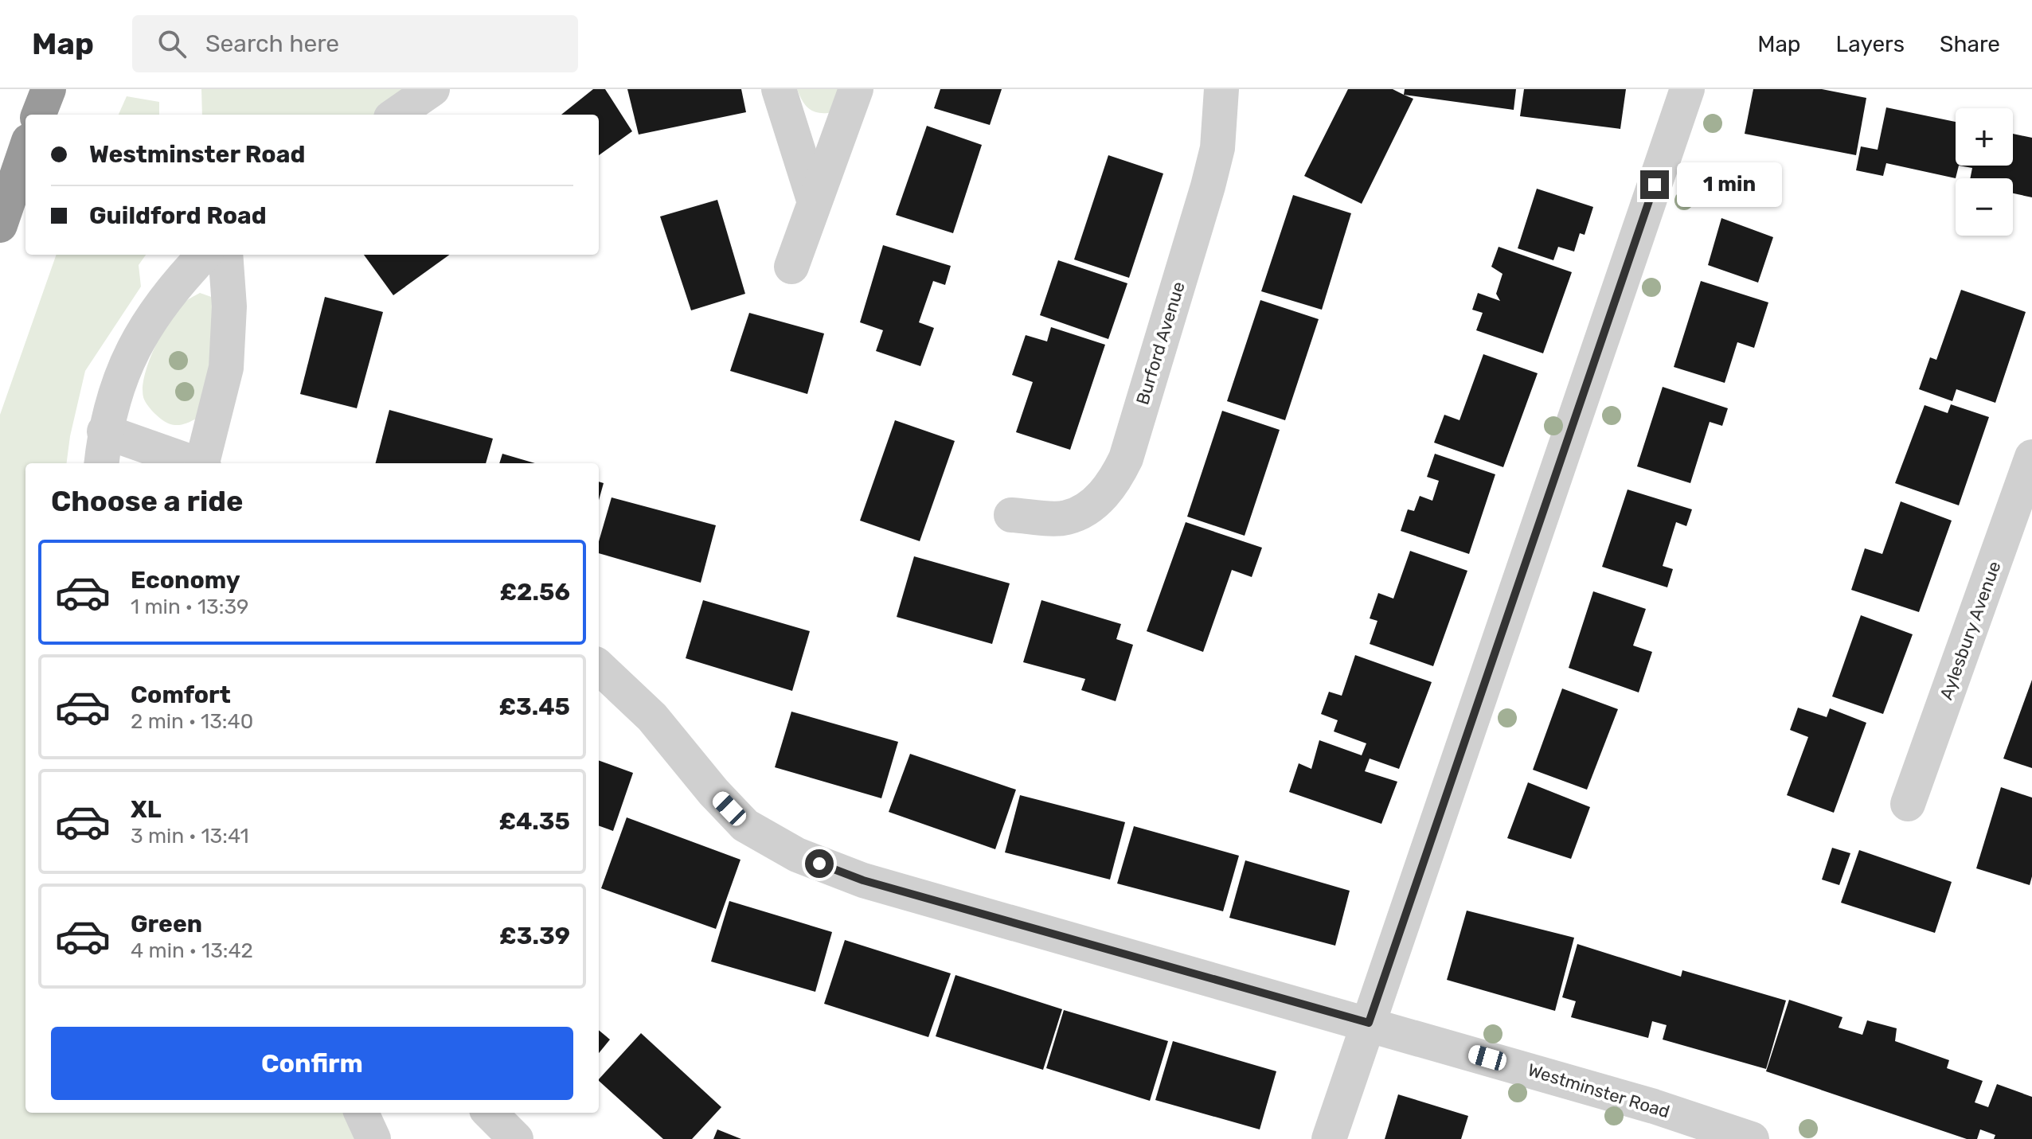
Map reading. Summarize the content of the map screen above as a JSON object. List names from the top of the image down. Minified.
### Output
{"streets":{"street":["Burford Avenue","Aylesbury Avenue","Westminster Road"]},"page":{"header":"Map","search":"Search here","nav":["Map","Layers","Share"],"map_buttons":["+","−"],"banner":["Westminster Road","Guildford Road"],"bubble":"1 min","heading":"Choose a ride","list":[{"name":"Economy","note":"1 min · 13:39","value":"£2.56"},{"name":"Comfort","note":"2 min · 13:40","value":"£3.45"},{"name":"XL","note":"3 min · 13:41","value":"£4.35"},{"name":"Green","note":"4 min · 13:42","value":"£3.39"}],"buttons":"Confirm"}}
